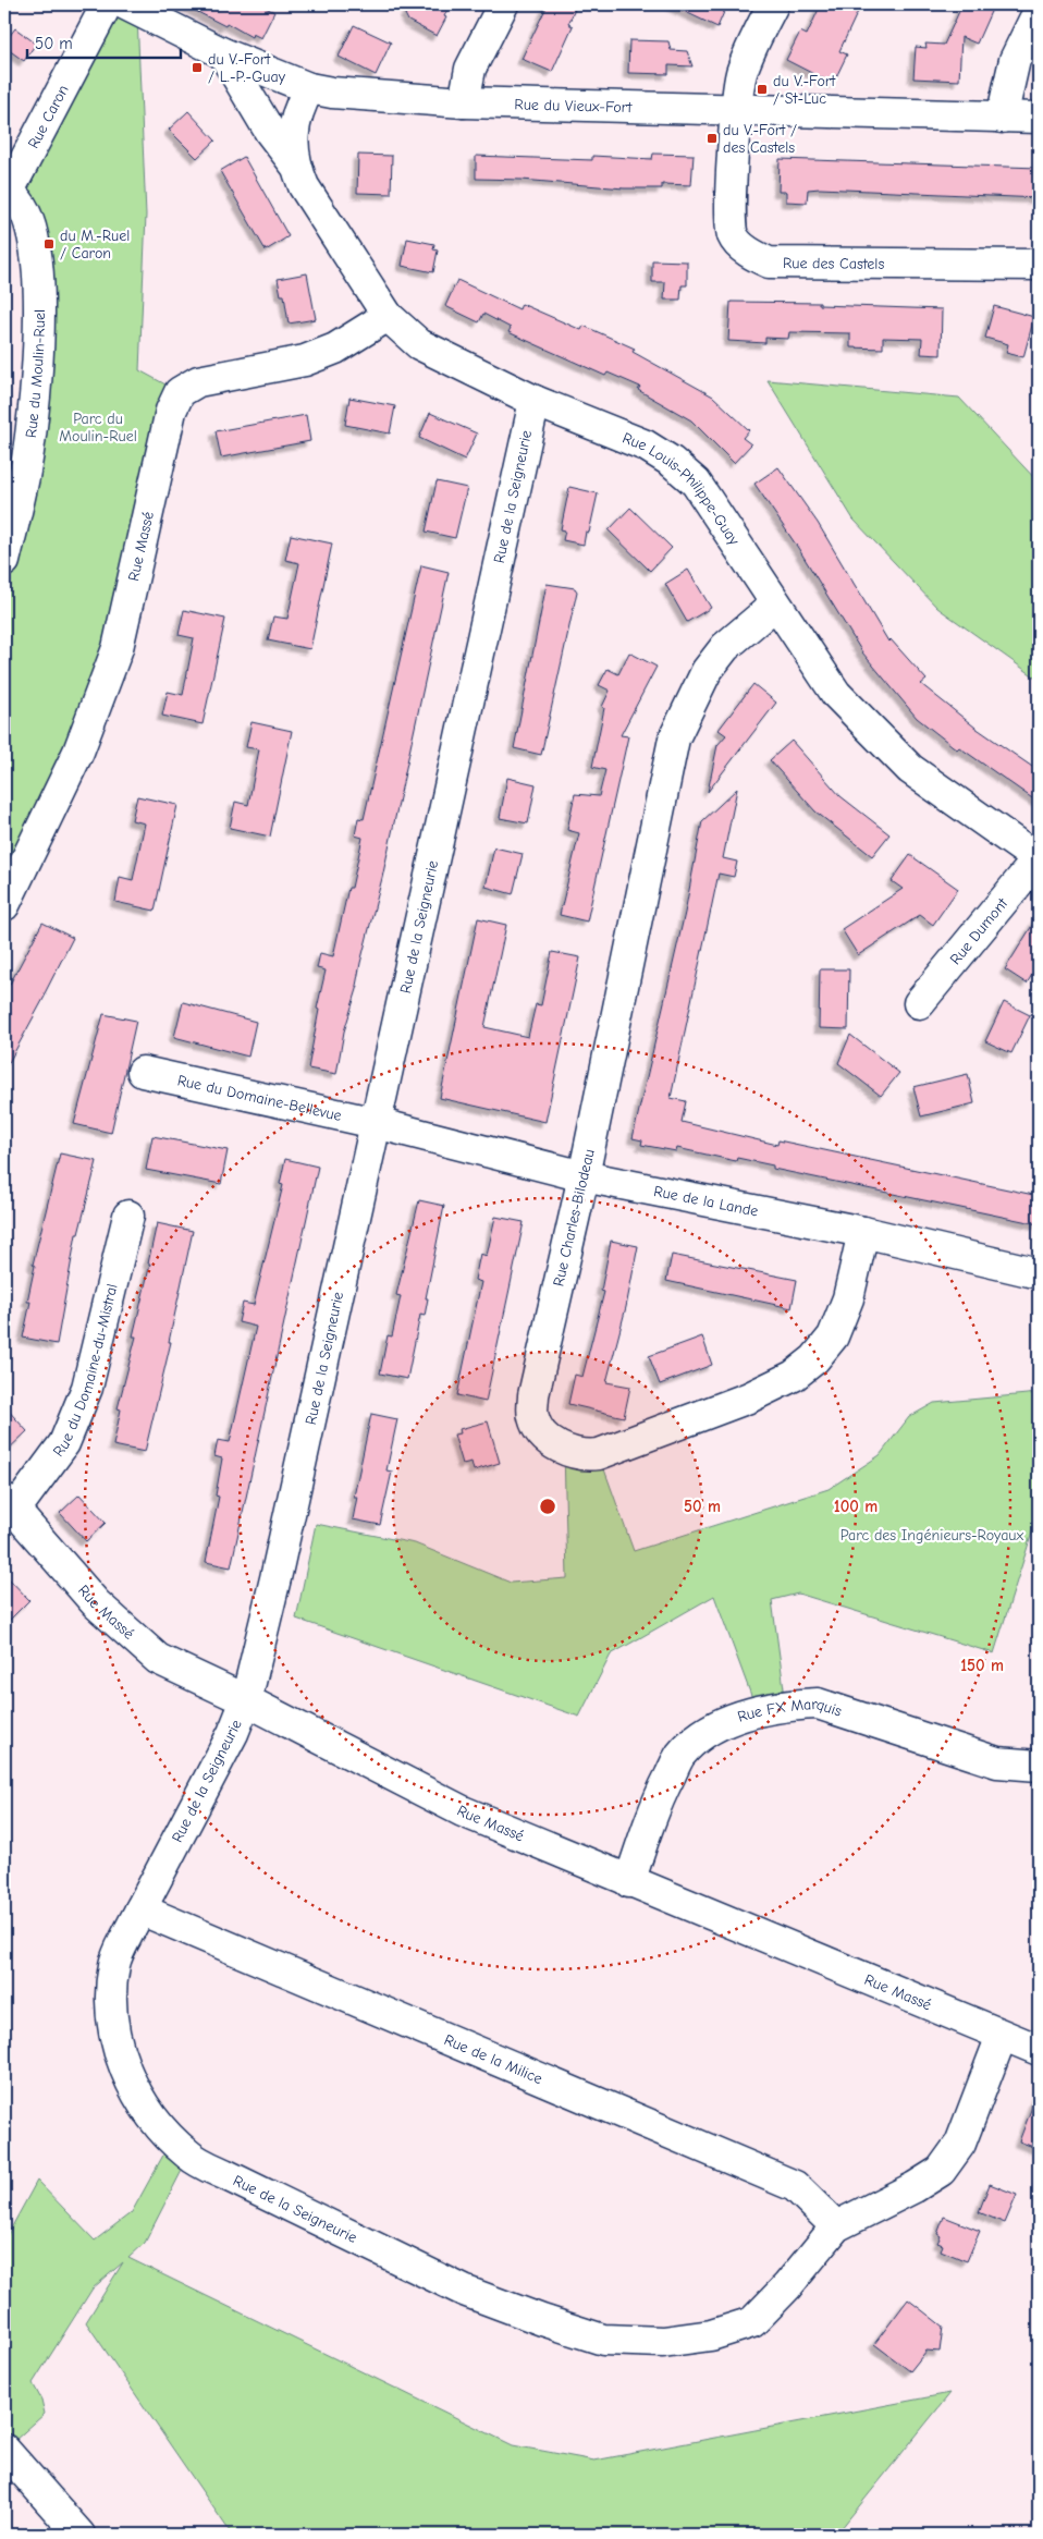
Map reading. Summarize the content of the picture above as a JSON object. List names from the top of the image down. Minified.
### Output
{"streets":{"street":["Rue du Vieux-Fort","Rue Caron","Rue des Castels","Rue du Moulin-Ruel","Rue Louis-Philippe-Guay","Rue de la Seigneurie","Rue Massé","Rue Dumont","Rue du Domaine-Bellevue","Rue de la Lande","Rue Charles-Bilodeau","Rue du Domaine-du-Mistral","Rue FX Marquis","Rue de la Milice"]},"crossings":[["Rue du Vieux-Fort","Rue des Castels"],["Rue du Vieux-Fort","Rue Louis-Philippe-Guay"],["Rue Caron","Rue du Moulin-Ruel"],["Rue Louis-Philippe-Guay","Rue de la Seigneurie"],["Rue Louis-Philippe-Guay","Rue Massé"],["Rue Louis-Philippe-Guay","Rue Dumont"],["Rue Louis-Philippe-Guay","Rue Charles-Bilodeau"],["Rue de la Seigneurie","Rue Massé"],["Rue de la Seigneurie","Rue du Domaine-Bellevue"],["Rue de la Seigneurie","Rue de la Lande"],["Rue de la Seigneurie","Rue de la Milice"],["Rue Massé","Rue du Domaine-du-Mistral"],["Rue Massé","Rue FX Marquis"],["Rue du Domaine-Bellevue","Rue de la Lande"],["Rue de la Lande","Rue Charles-Bilodeau"]],"parks":["Parc du Moulin-Ruel","Parc des Ingénieurs-Royaux"],"places":{"transit":["du V.-Fort / L.-P.-Guay","du V.-Fort / St-Luc","du V.-Fort / des Castels","du M.-Ruel / Caron"]},"scale_bar":"50 m","rings":["50 m","100 m","150 m"]}
